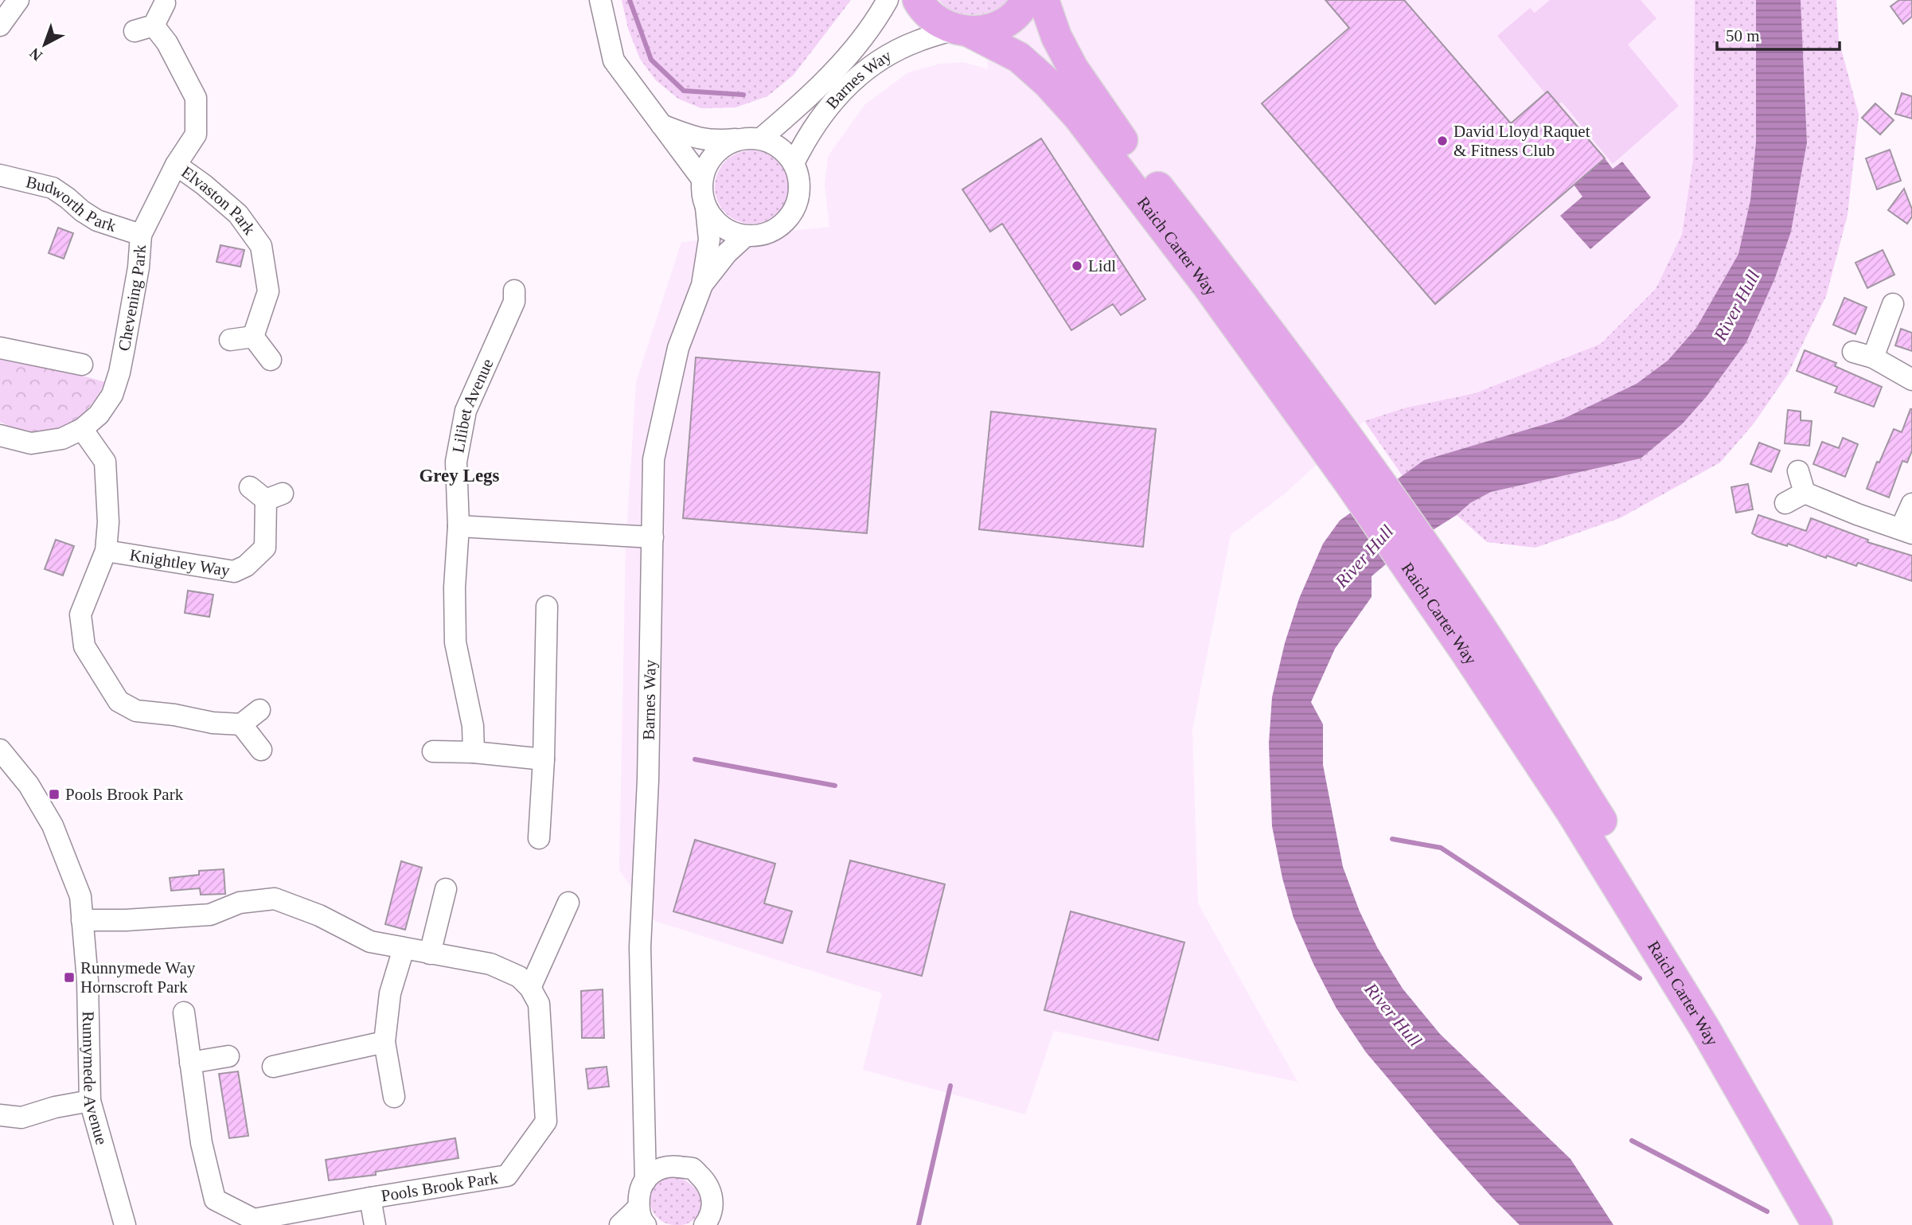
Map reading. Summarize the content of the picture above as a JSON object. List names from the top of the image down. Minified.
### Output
{"streets":{"highway":["Raich Carter Way"],"street":["Barnes Way","Elvaston Park","Budworth Park","Chevening Park","Lilibet Avenue","Knightley Way","Runnymede Avenue","Pools Brook Park"]},"crossings":[["Barnes Way","Raich Carter Way"],["Elvaston Park","Chevening Park"],["Budworth Park","Chevening Park"],["Chevening Park","Knightley Way"]],"districts":["Grey Legs"],"water":["River Hull"],"places":{"other":["David Lloyd Raquet & Fitness Club","Lidl"],"transit":["Pools Brook Park","Runnymede Way Hornscroft Park"]},"scale_bar":"50 m","north":"bottom left"}
